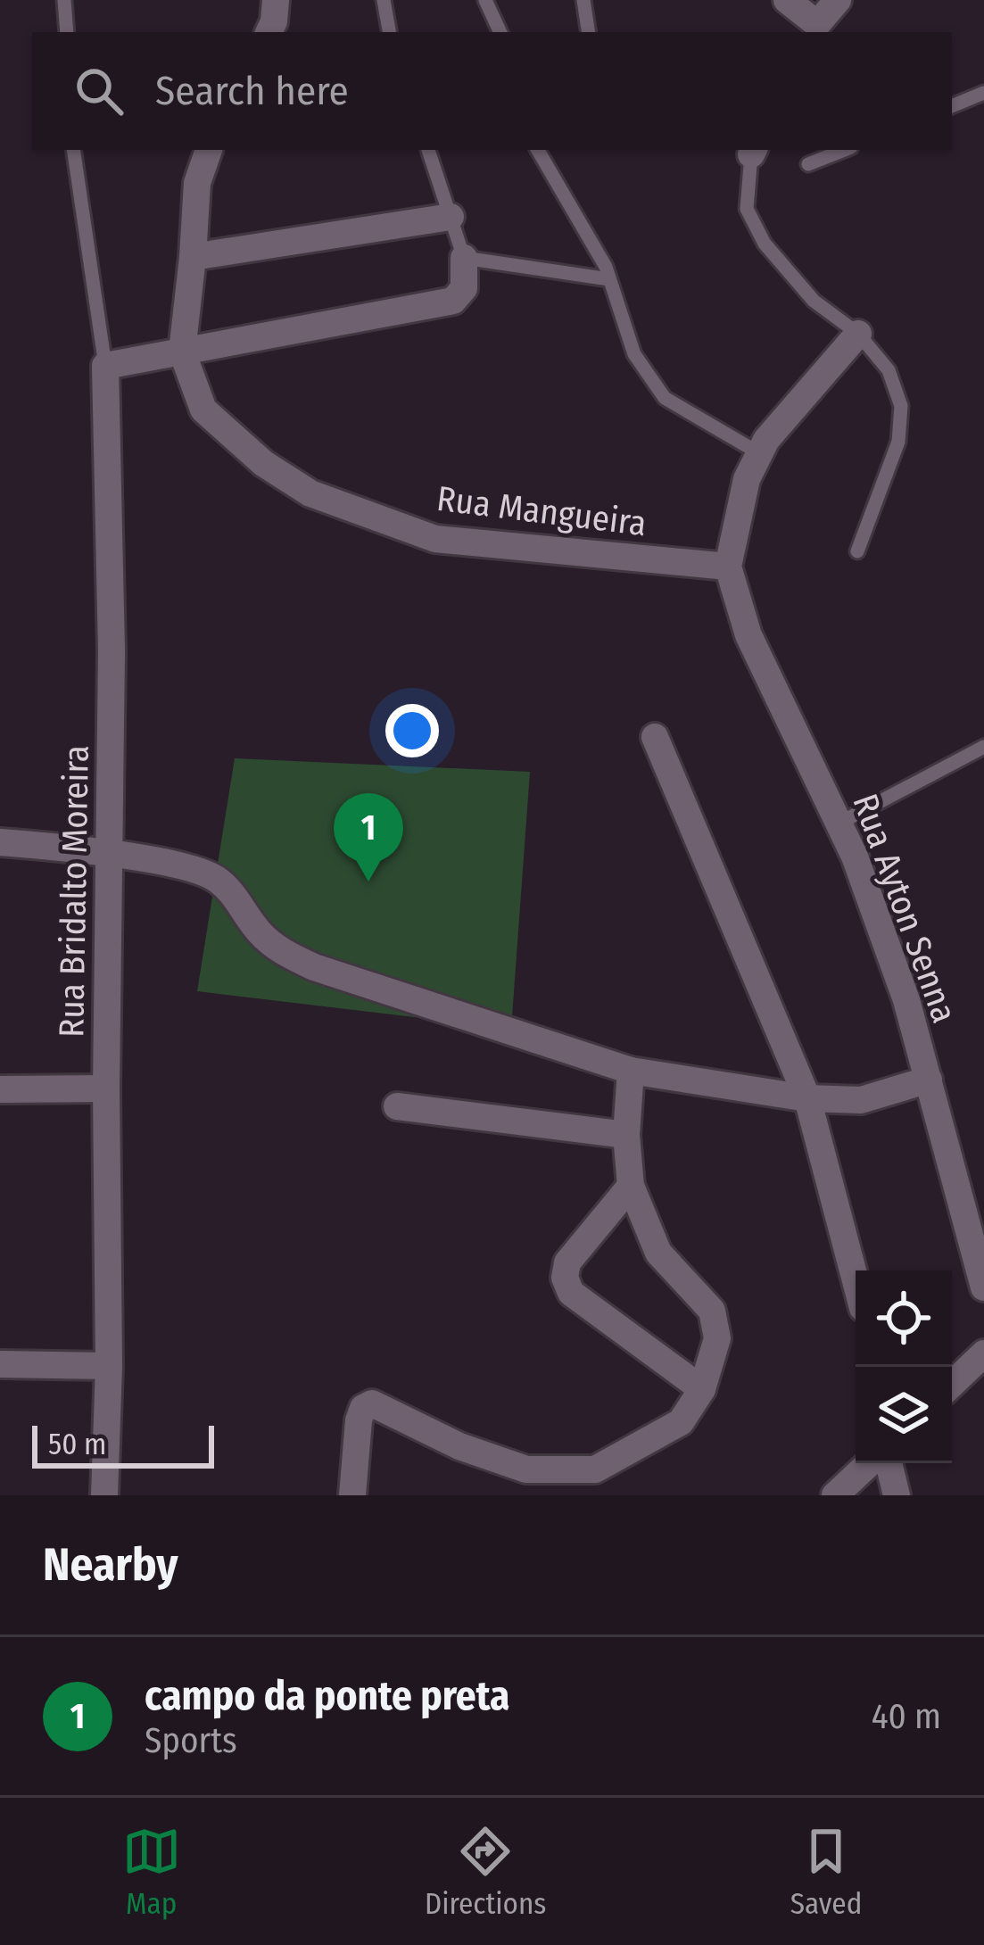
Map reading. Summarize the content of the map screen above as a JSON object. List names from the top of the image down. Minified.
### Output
{"streets":{"street":["Rua Mangueira","Rua Bridalto Moreira","Rua Ayton Senna"]},"crossings":[["Rua Mangueira","Rua Ayton Senna"]],"scale_bar":"50 m","page":{"search":"Search here","pins":"1","scale":"50 m","heading":"Nearby","list":[{"mark":"1","name":"campo da ponte preta","note":"Sports","value":"40 m"}],"nav":["Map","Directions","Saved"]}}
